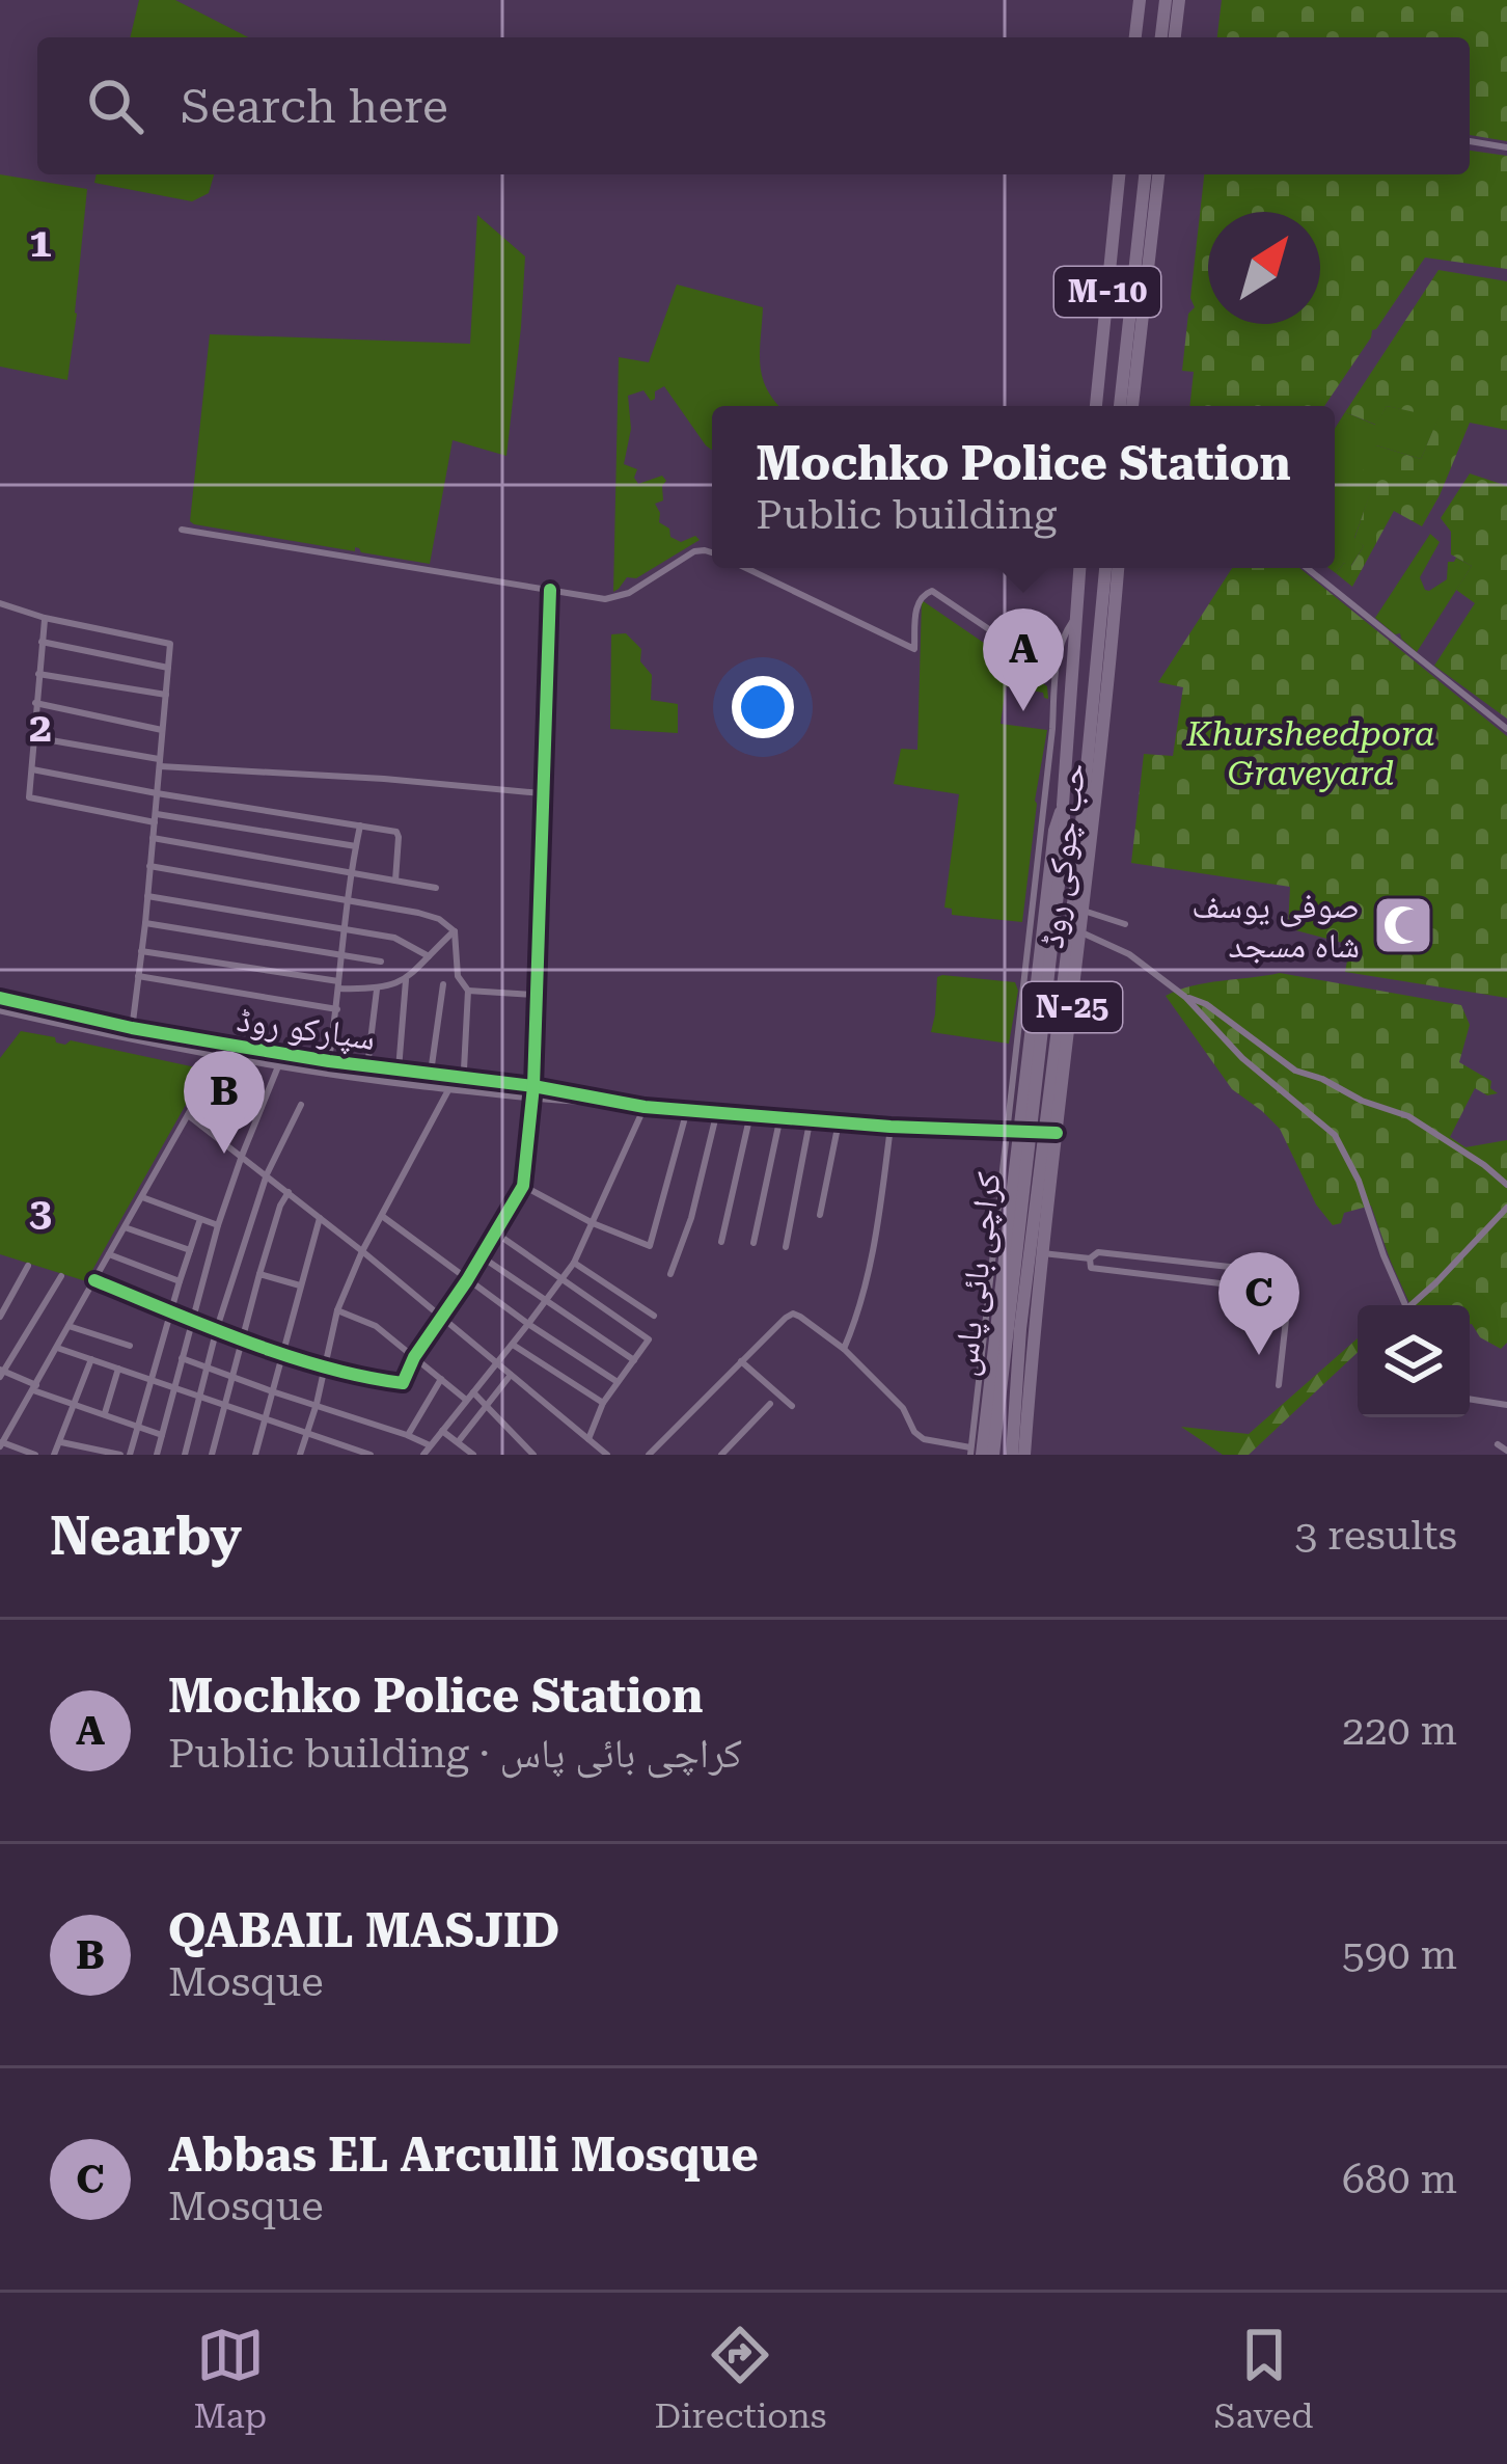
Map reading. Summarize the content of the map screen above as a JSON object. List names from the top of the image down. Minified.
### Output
{"streets":{"highway":["M-10","حب چوکی روڈ","N-25","کراچی بائی پاس"],"street":["سپارکو روڈ"]},"crossings":[["حب چوکی روڈ","سپارکو روڈ"]],"parks":["Khursheedpora Graveyard"],"places":{"mosque":["صوفی یوسف شاہ مسجد"]},"north":"top right","page":{"search":"Search here","popup":["Mochko Police Station","Public building"],"pins":["A","B","C"],"heading":["Nearby","3 results"],"list":[{"mark":"A","name":"Mochko Police Station","note":"Public building · کراچی بائی پاس","value":"220 m"},{"mark":"B","name":"QABAIL MASJID","note":"Mosque","value":"590 m"},{"mark":"C","name":"Abbas EL Arculli Mosque","note":"Mosque","value":"680 m"}],"nav":["Map","Directions","Saved"]},"grid":{"rows":["1","2","3"]}}
